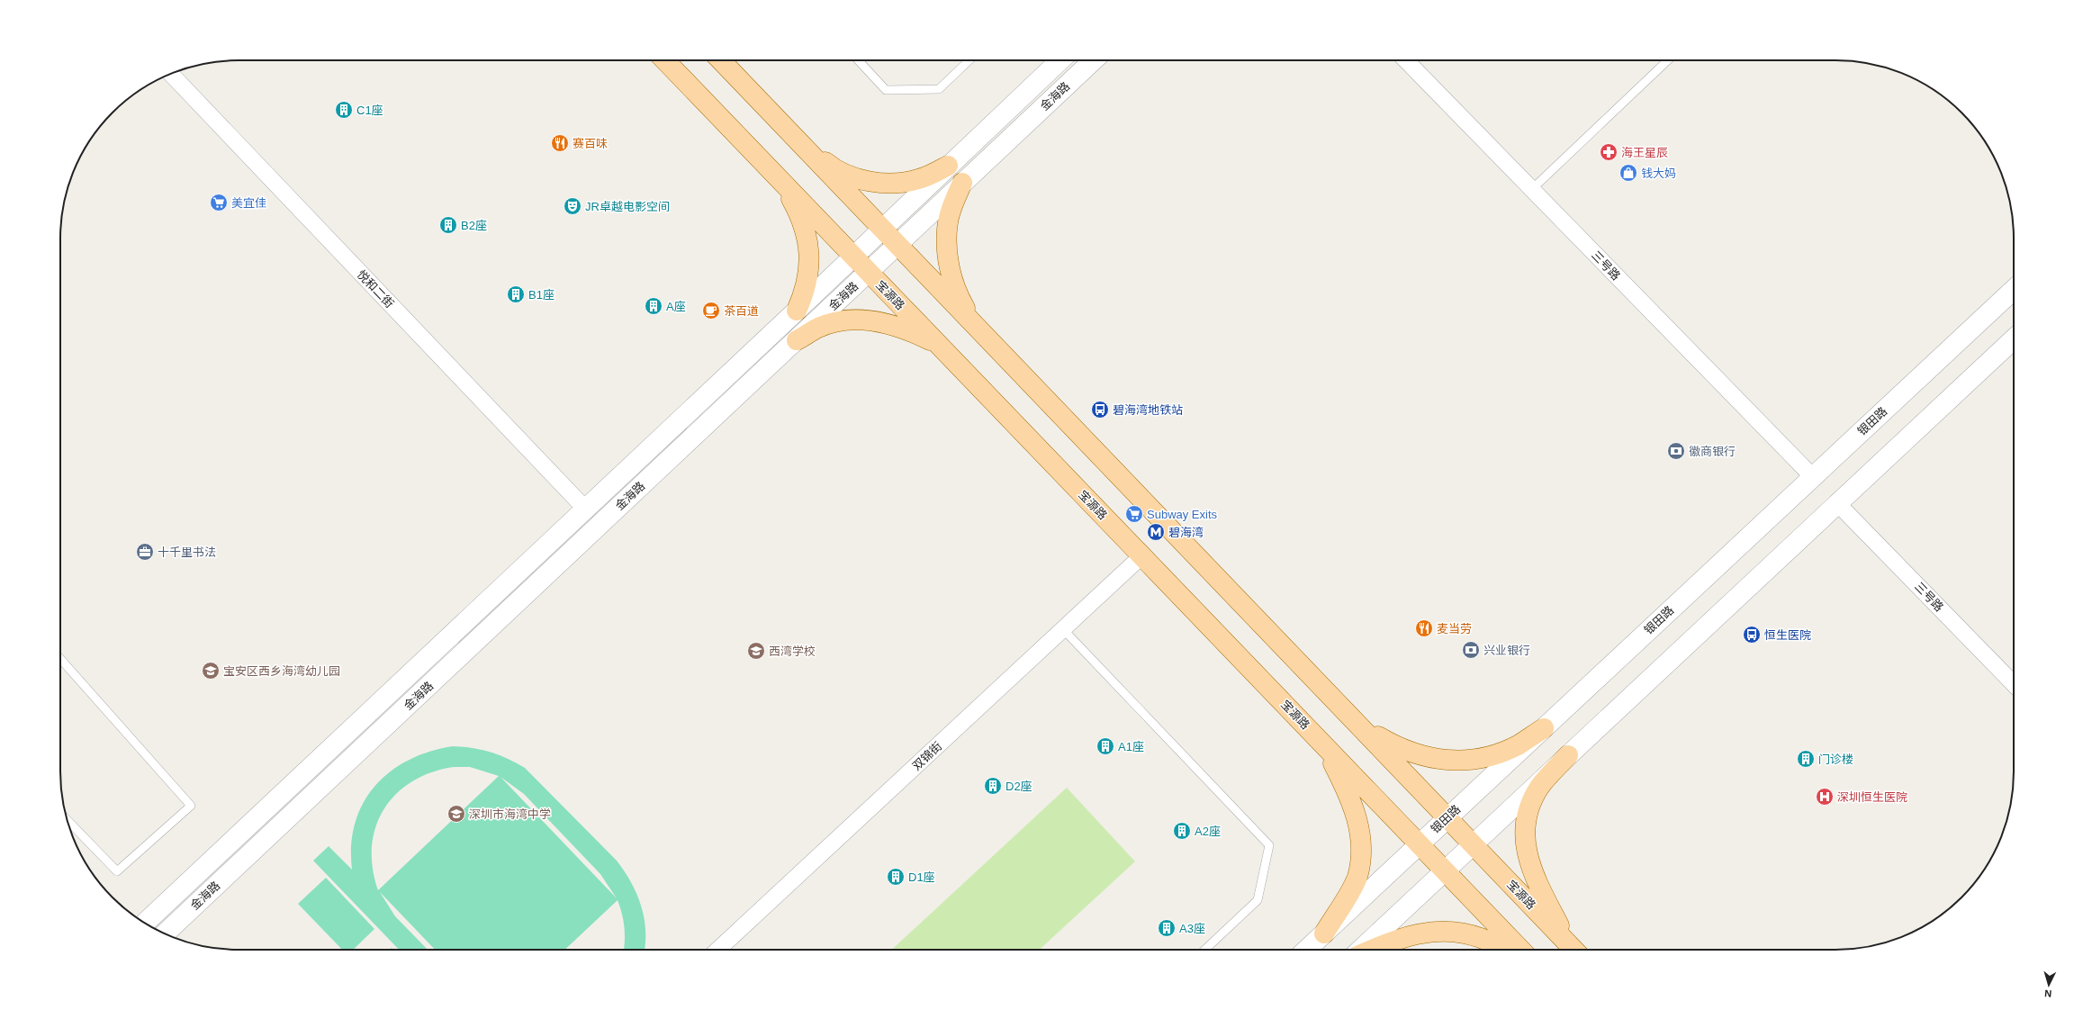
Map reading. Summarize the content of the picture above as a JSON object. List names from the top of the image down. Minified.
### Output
{"streets":{"main road":["宝源路"],"street":["金海路","三号路","悦和二街","银田路","双锦街"]},"crossings":[["金海路","悦和二街"],["金海路","宝源路"],["三号路","银田路"],["宝源路","银田路"],["宝源路","双锦街"]],"places":{"building":["C1座","B2座","B1座","A座","A1座","门诊楼","D2座","A2座","D1座","A3座"],"restaurant":["赛百味","麦当劳"],"pharmacy":["海王星辰"],"shop":["钱大妈"],"supermarket":["美宜佳","Subway Exits"],"theatre":["JR卓越电影空间"],"cafe":["茶百道"],"bus stop":["碧海湾地铁站","恒生医院"],"bank":["徽商银行","兴业银行"],"metro station":["碧海湾"],"office":["十千里书法"],"school or university":["西湾学校","宝安区西乡海湾幼儿园","深圳市海湾中学"],"hospital":["深圳恒生医院"]},"north":"bottom"}
